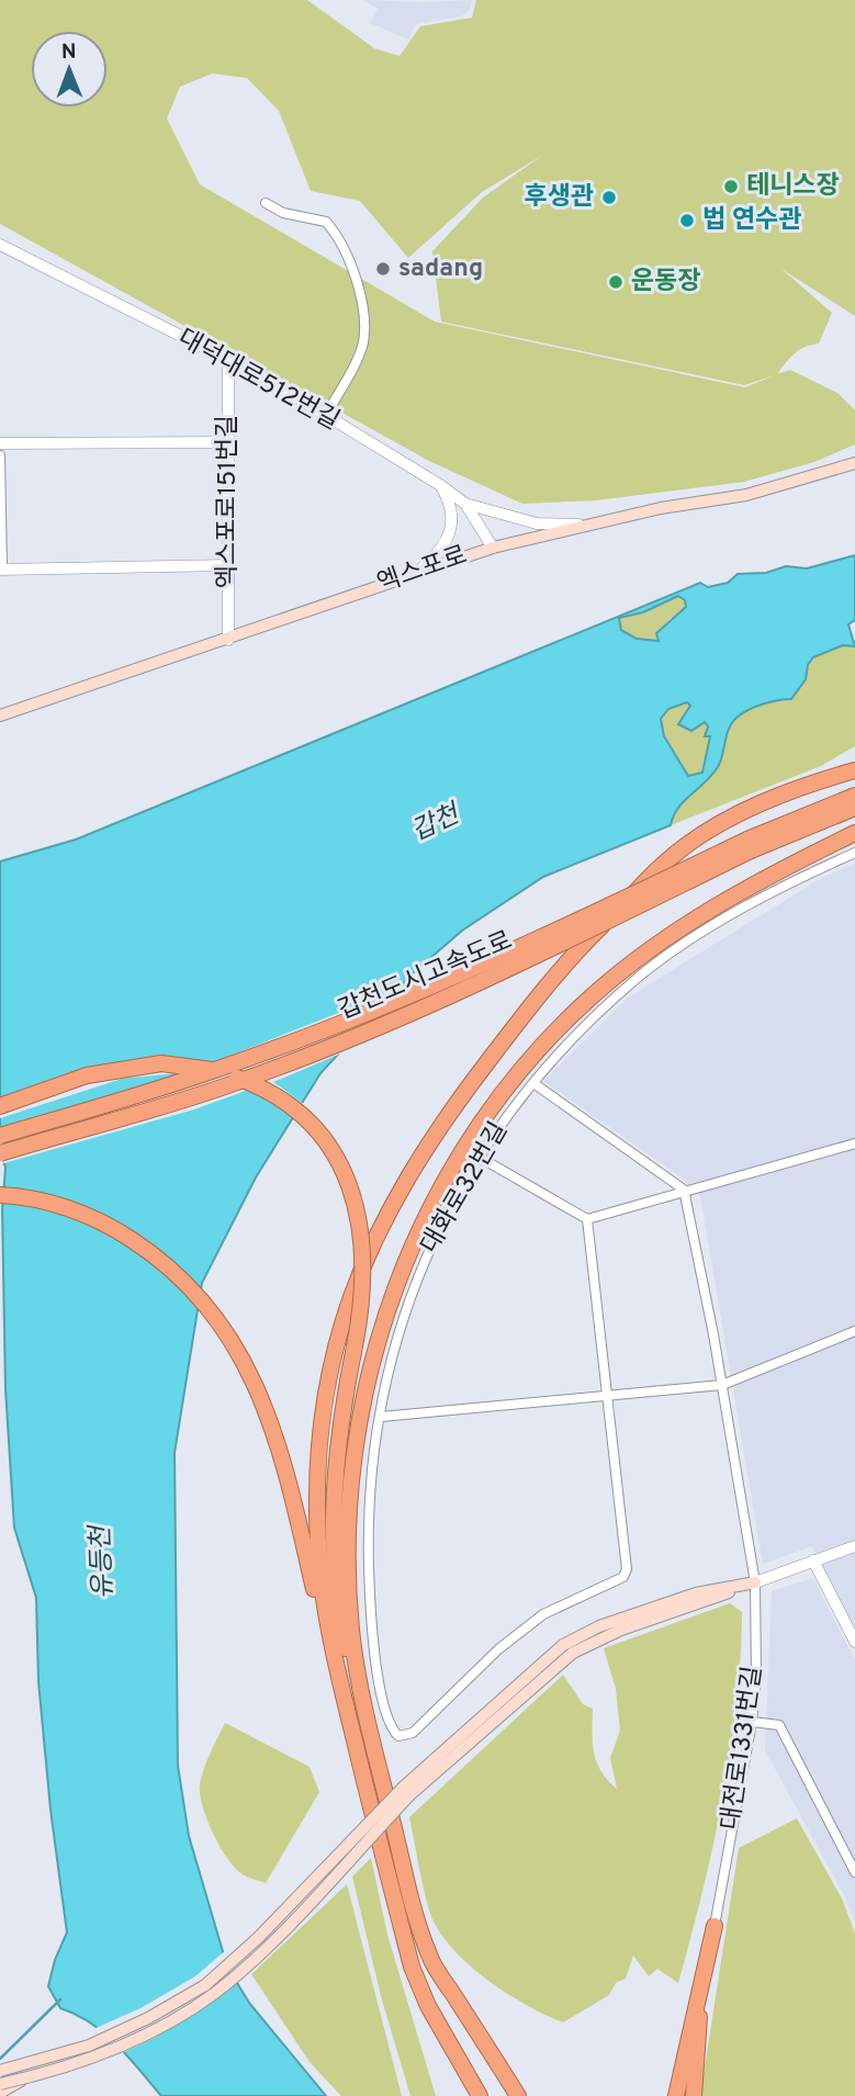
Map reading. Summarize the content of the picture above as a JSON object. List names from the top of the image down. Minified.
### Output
{"streets":{"highway":["갑천도시고속도로"],"main road":["엑스포로"],"street":["대덕대로512번길","엑스포로151번길","대화로32번길","대전로1331번길"]},"crossings":[["대덕대로512번길","엑스포로151번길"],["대덕대로512번길","엑스포로"],["엑스포로151번길","엑스포로"]],"water":["갑천","유등천"],"places":["테니스장","후생관","법 연수관","sadang","운동장"],"north":"top"}
